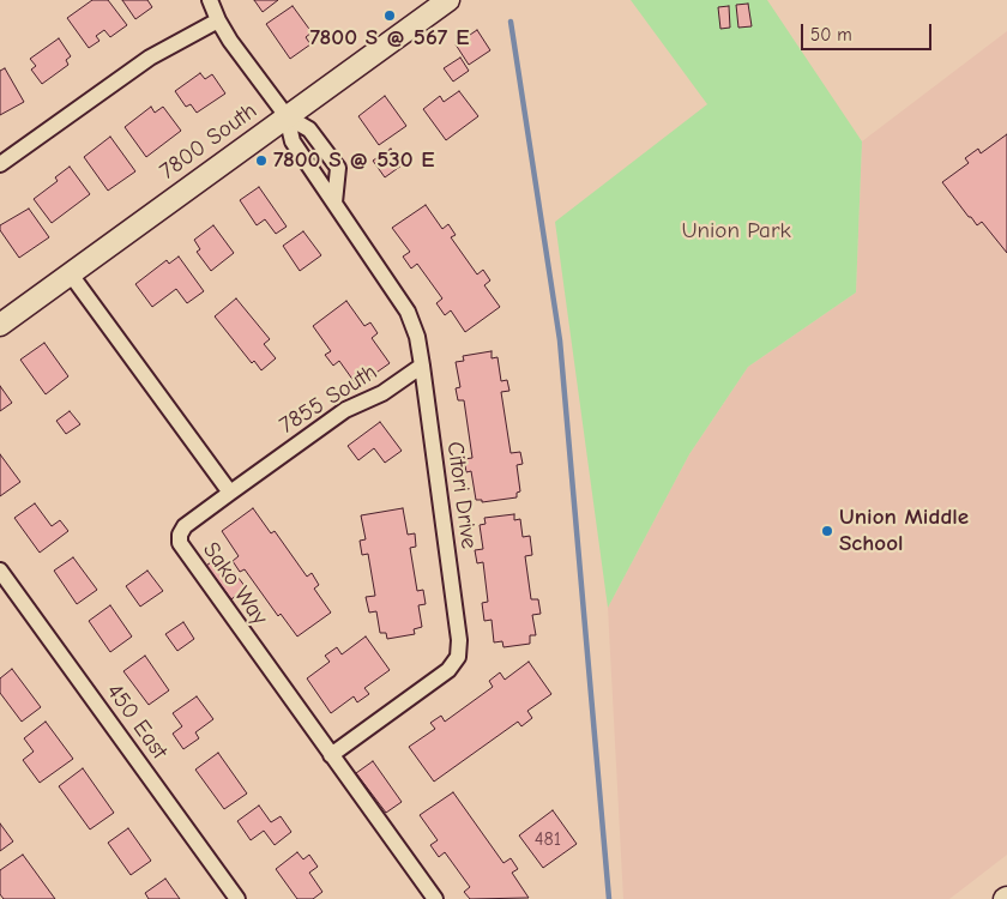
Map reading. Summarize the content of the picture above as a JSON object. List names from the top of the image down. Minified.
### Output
{"streets":{"main road":["7800 South"],"street":["7855 South","Citori Drive","Sako Way","450 East"]},"crossings":[["7800 South","Citori Drive"],["7855 South","Citori Drive"],["7855 South","Sako Way"],["Citori Drive","Sako Way"]],"parks":["Union Park"],"places":["7800 S @ 567 E","7800 S @ 530 E","Union Middle School"],"house_numbers":["481"],"scale_bar":"50 m"}
